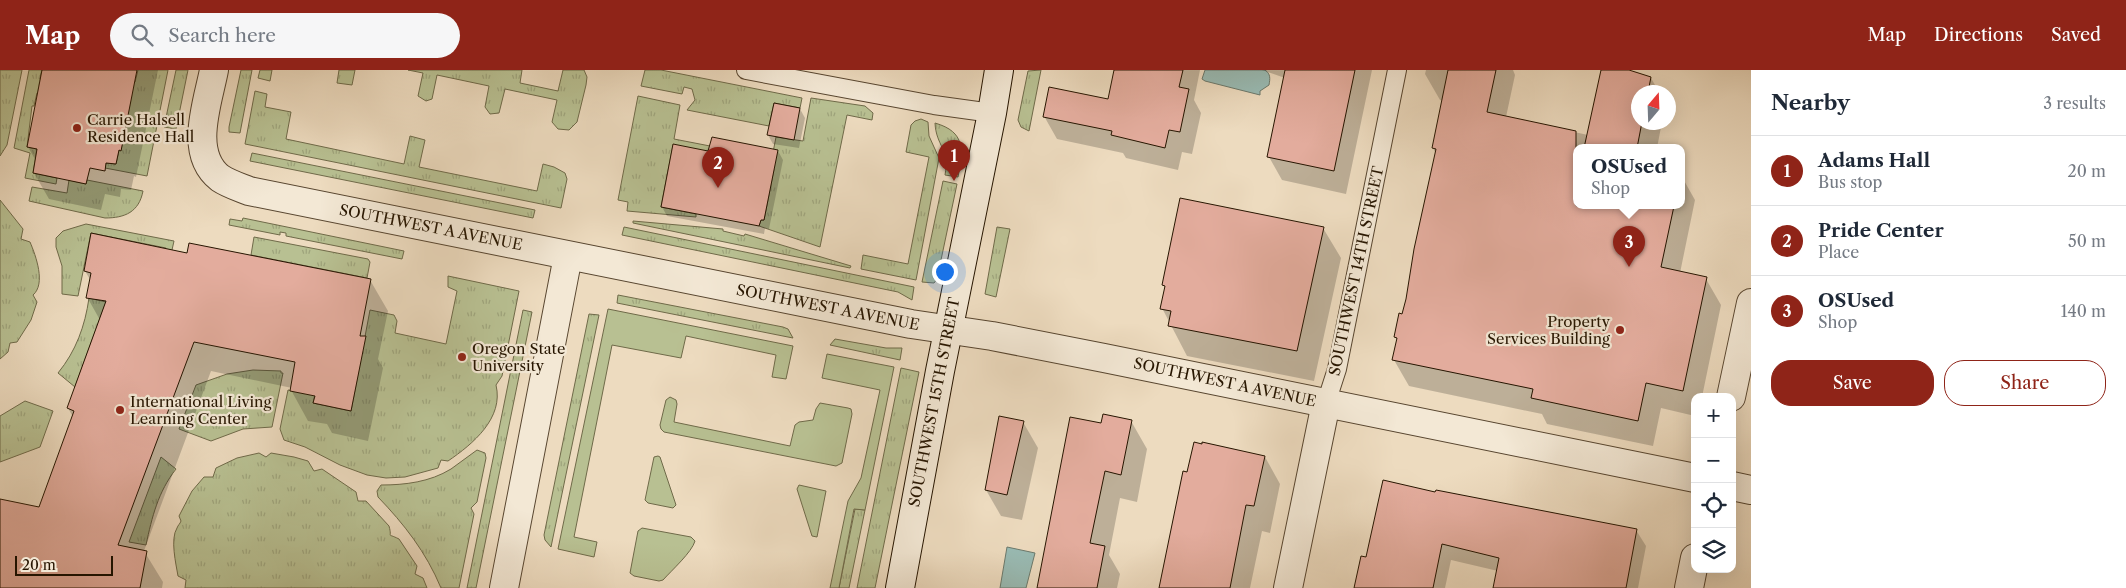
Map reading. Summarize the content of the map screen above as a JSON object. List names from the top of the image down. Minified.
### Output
{"streets":{"street":["SOUTHWEST A AVENUE","SOUTHWEST 14TH STREET","SOUTHWEST 15TH STREET"]},"crossings":[["SOUTHWEST A AVENUE","SOUTHWEST 14TH STREET"],["SOUTHWEST A AVENUE","SOUTHWEST 15TH STREET"]],"places":["Carrie Halsell Residence Hall","Property Services Building","Oregon State University","International Living Learning Center"],"scale_bar":"20 m","north":"top","page":{"header":"Map","search":"Search here","nav":["Map","Directions","Saved"],"heading":["Nearby","3 results"],"list":[{"mark":"1","name":"Adams Hall","note":"Bus stop","value":"20 m"},{"mark":"2","name":"Pride Center","note":"Place","value":"50 m"},{"mark":"3","name":"OSUsed","note":"Shop","value":"140 m"}],"pins":["1","2","3"],"popup":["OSUsed","Shop"],"buttons":["Save","Share"],"map_buttons":["+","−"],"scale":"20 m"}}
